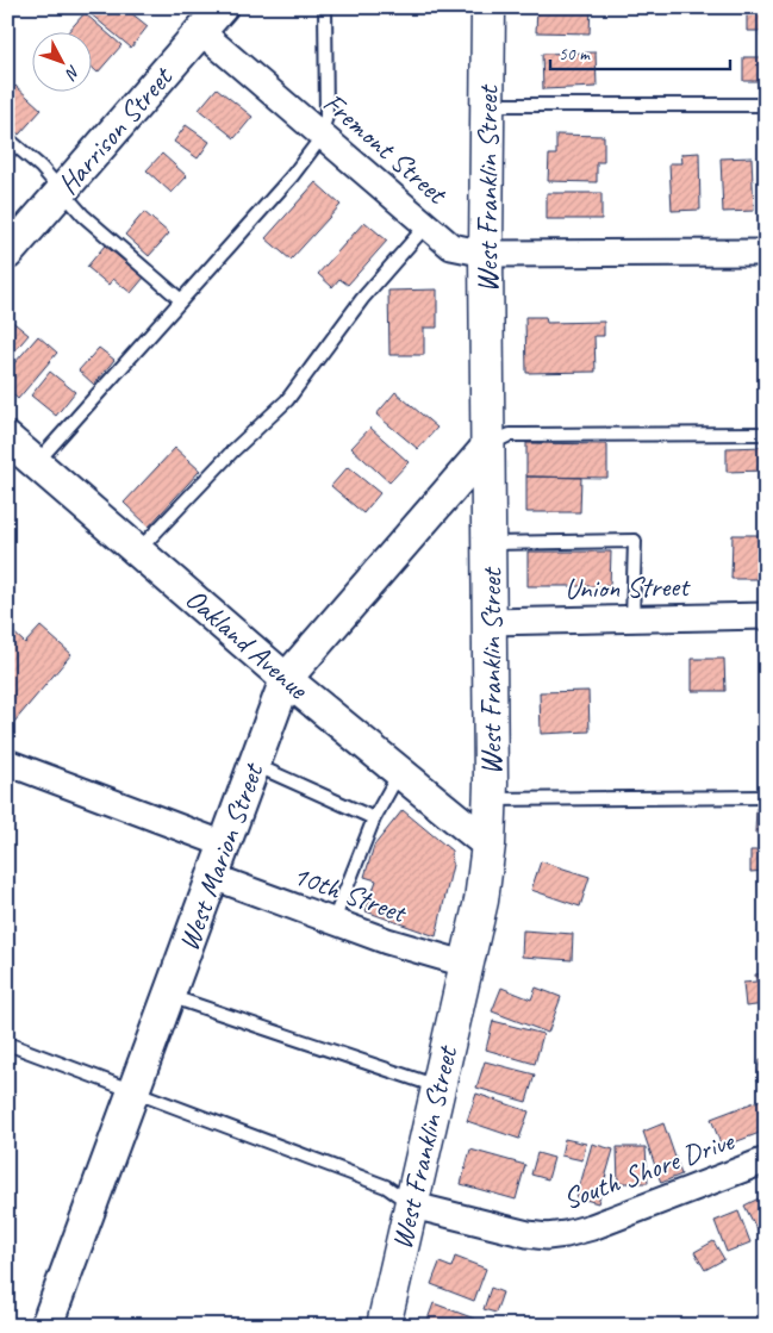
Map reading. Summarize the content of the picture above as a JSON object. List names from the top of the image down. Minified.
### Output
{"streets":{"main road":["West Franklin Street"],"street":["Harrison Street","Fremont Street","Union Street","Oakland Avenue","West Marion Street","10th Street","South Shore Drive"]},"crossings":[["Harrison Street","Fremont Street"],["Fremont Street","West Franklin Street"],["West Franklin Street","Union Street"],["West Franklin Street","Oakland Avenue"],["West Franklin Street","West Marion Street"],["West Franklin Street","10th Street"],["West Franklin Street","South Shore Drive"],["Oakland Avenue","West Marion Street"],["West Marion Street","10th Street"]],"scale_bar":"50 m","north":"bottom right"}
